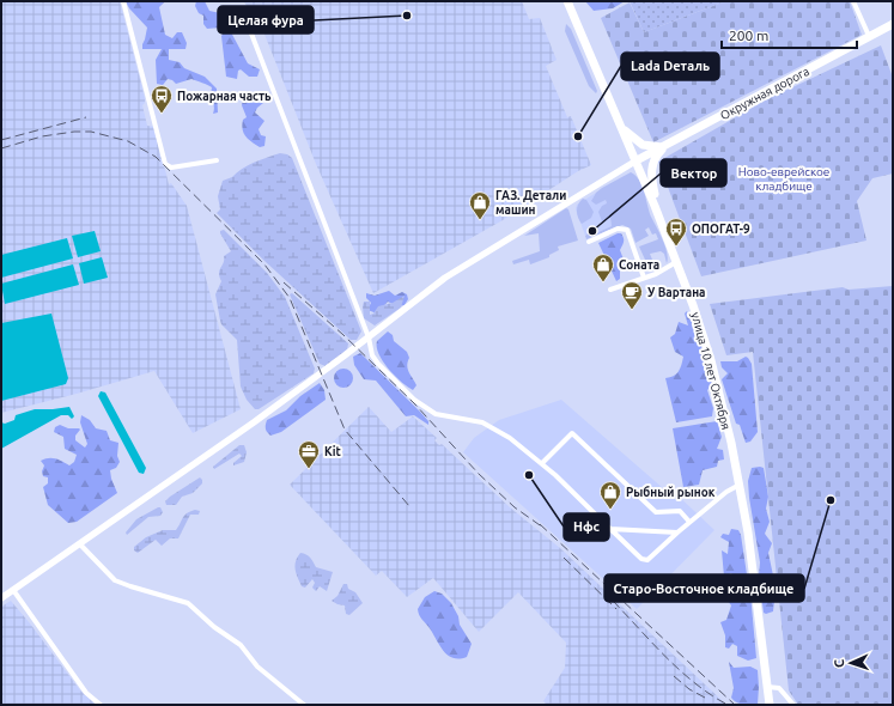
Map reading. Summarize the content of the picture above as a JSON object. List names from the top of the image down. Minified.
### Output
{"streets":{"main road":["Окружная дорога","улица 10 лет Октября"]},"crossings":[["Окружная дорога","улица 10 лет Октября"]],"parks":["Ново-еврейское кладбище"],"places":{"other":["Целая фура","Lada Dеталь","Вектор","Нфс","Старо-Восточное кладбище"],"bus stop":["Пожарная часть","ОПОГАТ-9"],"shop":["ГАЗ. Детали машин","Соната","Рыбный рынок"],"cafe":["У Вартана"],"office":["Kit"]},"scale_bar":"200 m","north":"left"}
